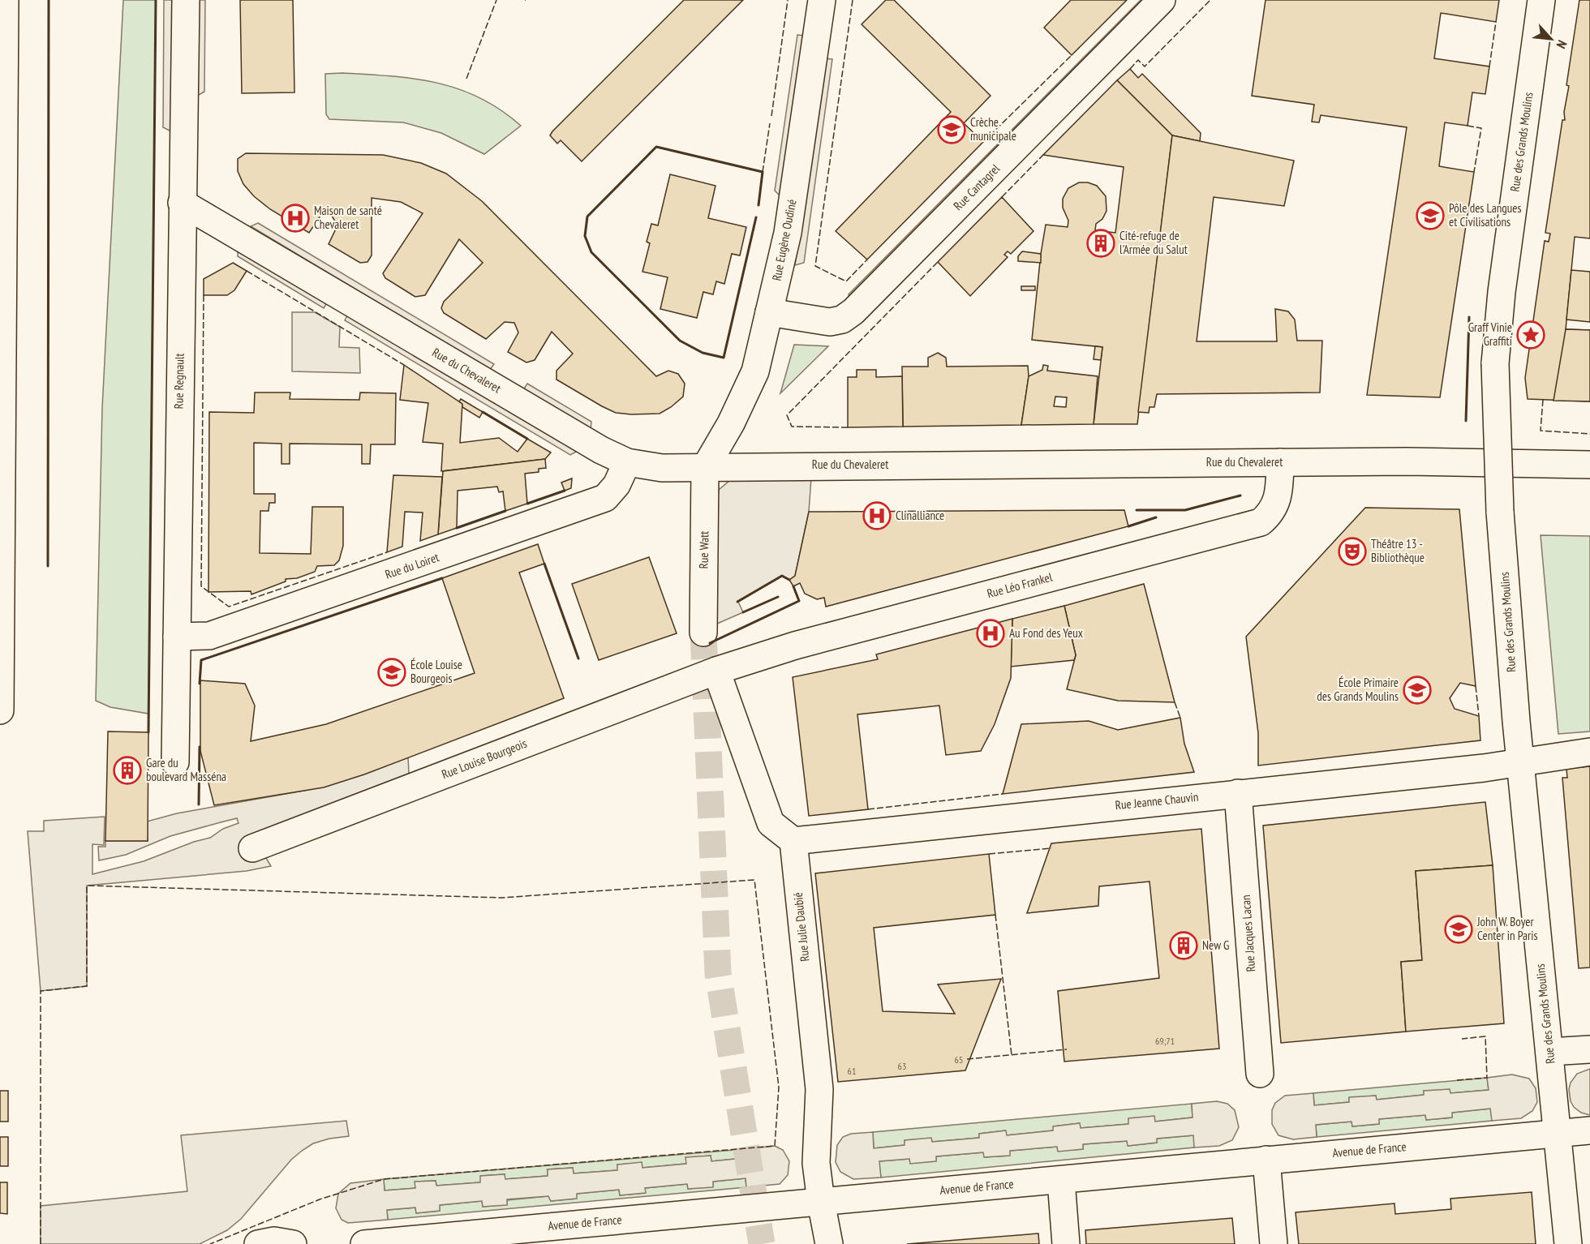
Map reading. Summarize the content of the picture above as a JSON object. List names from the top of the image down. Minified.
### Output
{"streets":{"street":["Rue des Grands Moulins","Rue Cantagrel","Rue Eugène Oudiné","Rue du Chevaleret","Rue Regnault","Rue Watt","Rue du Loiret","Rue Léo Frankel","Rue Louise Bourgeois","Rue Jeanne Chauvin","Rue Julie Daubié","Rue Jacques Lacan","Avenue de France"]},"crossings":[["Rue des Grands Moulins","Rue Jeanne Chauvin"],["Rue des Grands Moulins","Avenue de France"],["Rue Cantagrel","Rue Eugène Oudiné"],["Rue Eugène Oudiné","Rue du Chevaleret"],["Rue Eugène Oudiné","Rue Watt"],["Rue du Chevaleret","Rue Regnault"],["Rue du Chevaleret","Rue Watt"],["Rue du Chevaleret","Rue du Loiret"],["Rue du Chevaleret","Rue Léo Frankel"],["Rue Regnault","Rue du Loiret"],["Rue Léo Frankel","Rue Louise Bourgeois"],["Rue Jeanne Chauvin","Rue Julie Daubié"],["Rue Jeanne Chauvin","Rue Jacques Lacan"],["Rue Julie Daubié","Avenue de France"]],"places":{"school or university":["Crèche municipale","Pôle des Langues et Civilisations","École Louise Bourgeois","École Primaire des Grands Moulins","John W. Boyer Center in Paris"],"hospital":["Maison de santé Chevaleret","Clinalliance","Au Fond des Yeux"],"building":["Cité-refuge de l'Armée du Salut","Gare du boulevard Masséna","New G"],"place":["Graff Vinie Graffiti"],"theatre":["Théâtre 13 - Bibliothèque"]},"house_numbers":["69;71","65","63","61"],"north":"bottom right"}
